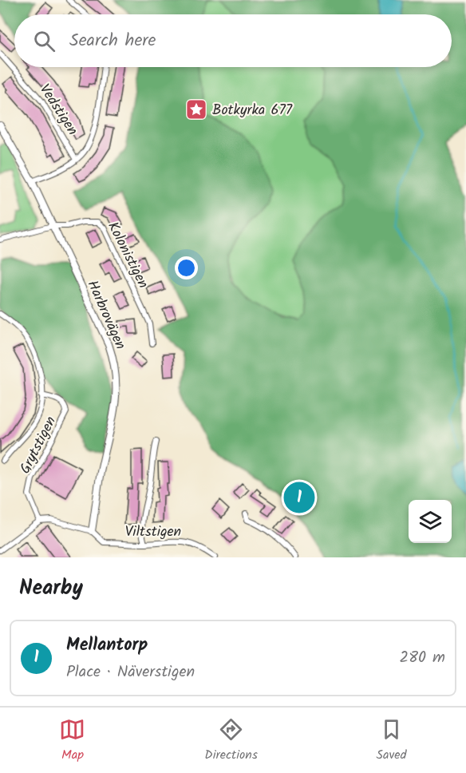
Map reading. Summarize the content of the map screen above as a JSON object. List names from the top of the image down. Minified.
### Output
{"streets":{"street":["Vedstigen","Kolonistigen","Harbrovägen","Grytstigen","Viltstigen"]},"crossings":[["Kolonistigen","Harbrovägen"],["Harbrovägen","Viltstigen"]],"places":{"place":["Botkyrka 677"]},"page":{"search":"Search here","pins":"1","heading":"Nearby","list":[{"mark":"1","name":"Mellantorp","note":"Place · Näverstigen","value":"280 m"}],"nav":["Map","Directions","Saved"]}}
